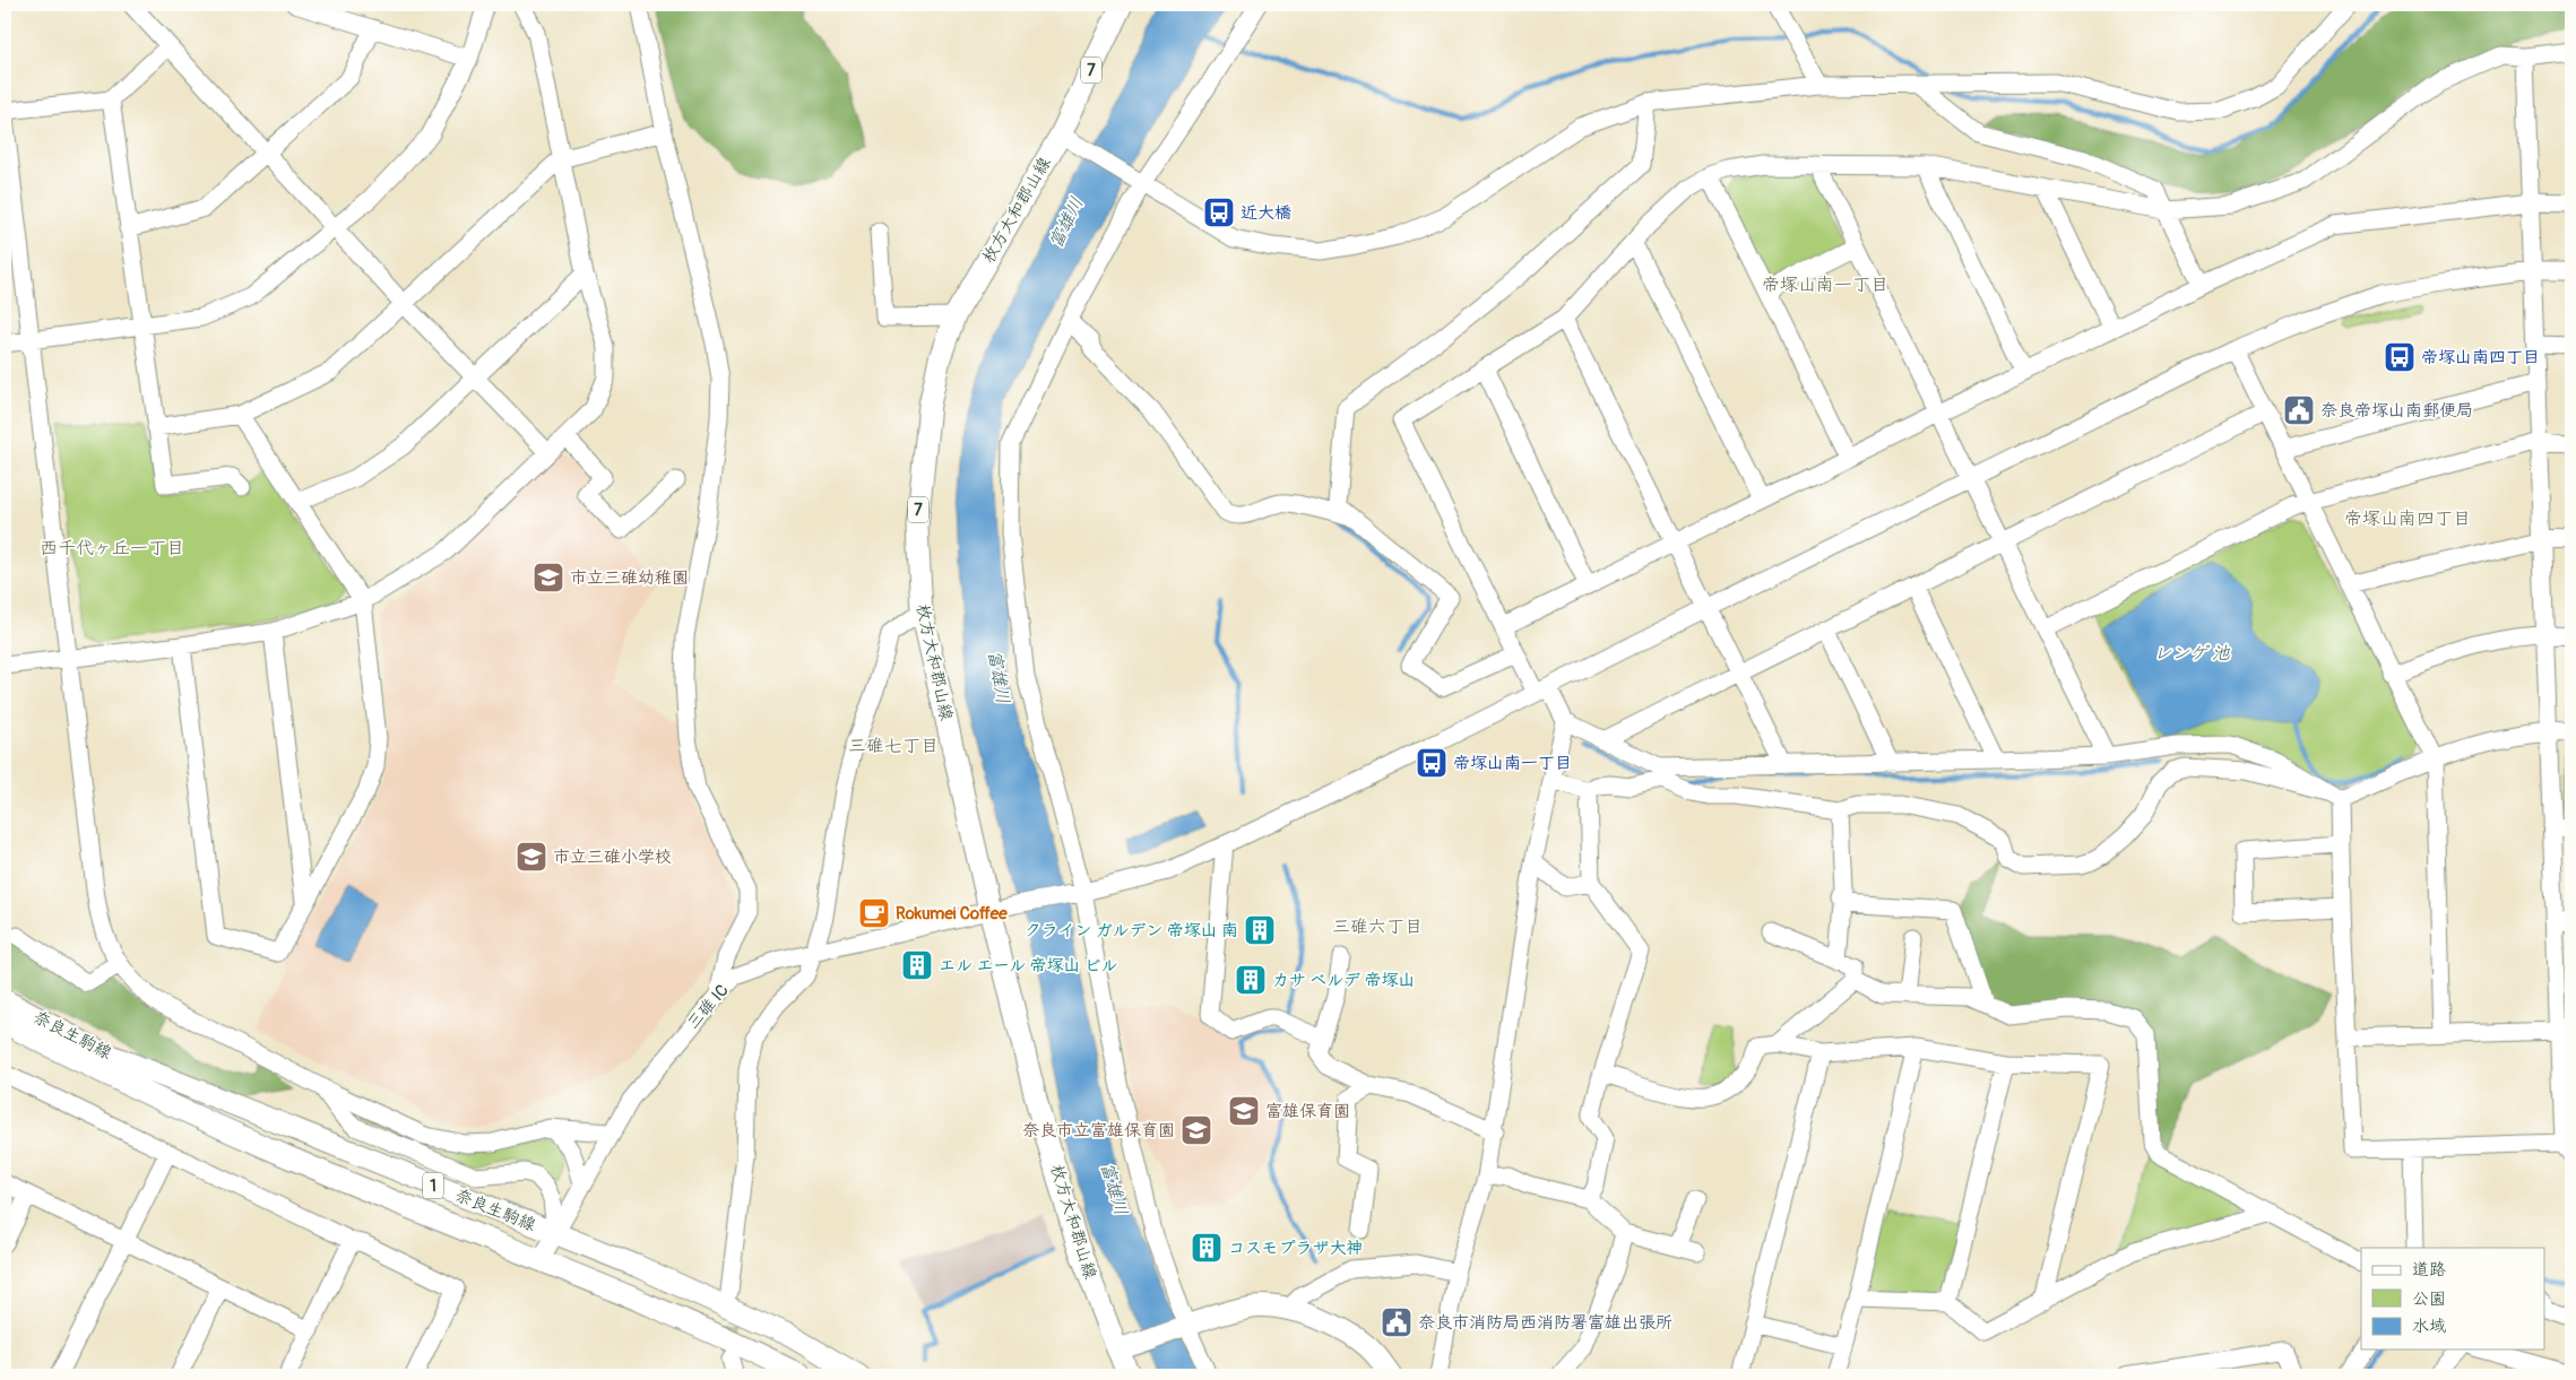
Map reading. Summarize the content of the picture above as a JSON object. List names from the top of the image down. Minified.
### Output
{"streets":{"main road":["7","枚方大和郡山線","奈良生駒線","1"],"street":["三碓 IC"]},"crossings":[["枚方大和郡山線","三碓 IC"],["三碓 IC","奈良生駒線"]],"districts":["帝塚山南一丁目","帝塚山南四丁目","西千代ヶ丘一丁目","三碓七丁目","三碓六丁目"],"water":["富雄川","レンゲ 池"],"places":{"bus stop":["近大橋","帝塚山南四丁目","帝塚山南一丁目"],"public building":["奈良帝塚山南郵便局","奈良市消防局西消防署富雄出張所"],"school or university":["市立三碓幼稚園","市立三碓小学校","富雄保育園","奈良市立富雄保育園"],"cafe":["Rokumei Coffee"],"building":["クライン ガルデン 帝塚山 南","エル エール 帝塚山 ビル","カサ ベルデ 帝塚山","コスモプラザ大神"]},"legend":["道路","公園","水域"]}
